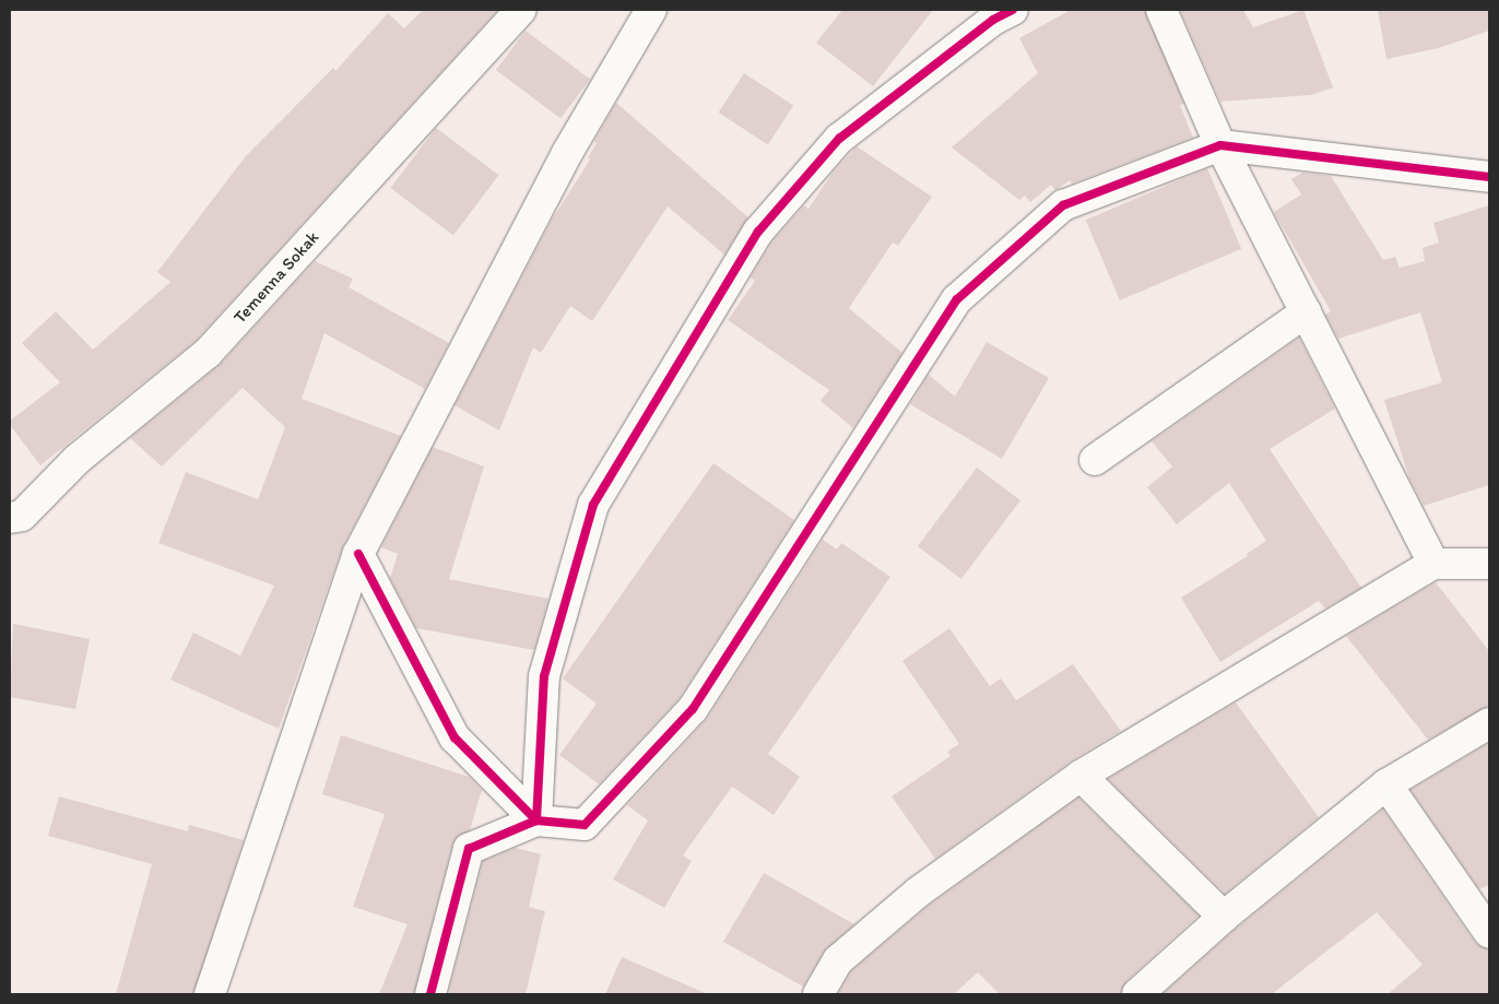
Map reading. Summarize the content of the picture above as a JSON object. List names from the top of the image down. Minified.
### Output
{"streets":{"street":["Temenna Sokak"]}}
